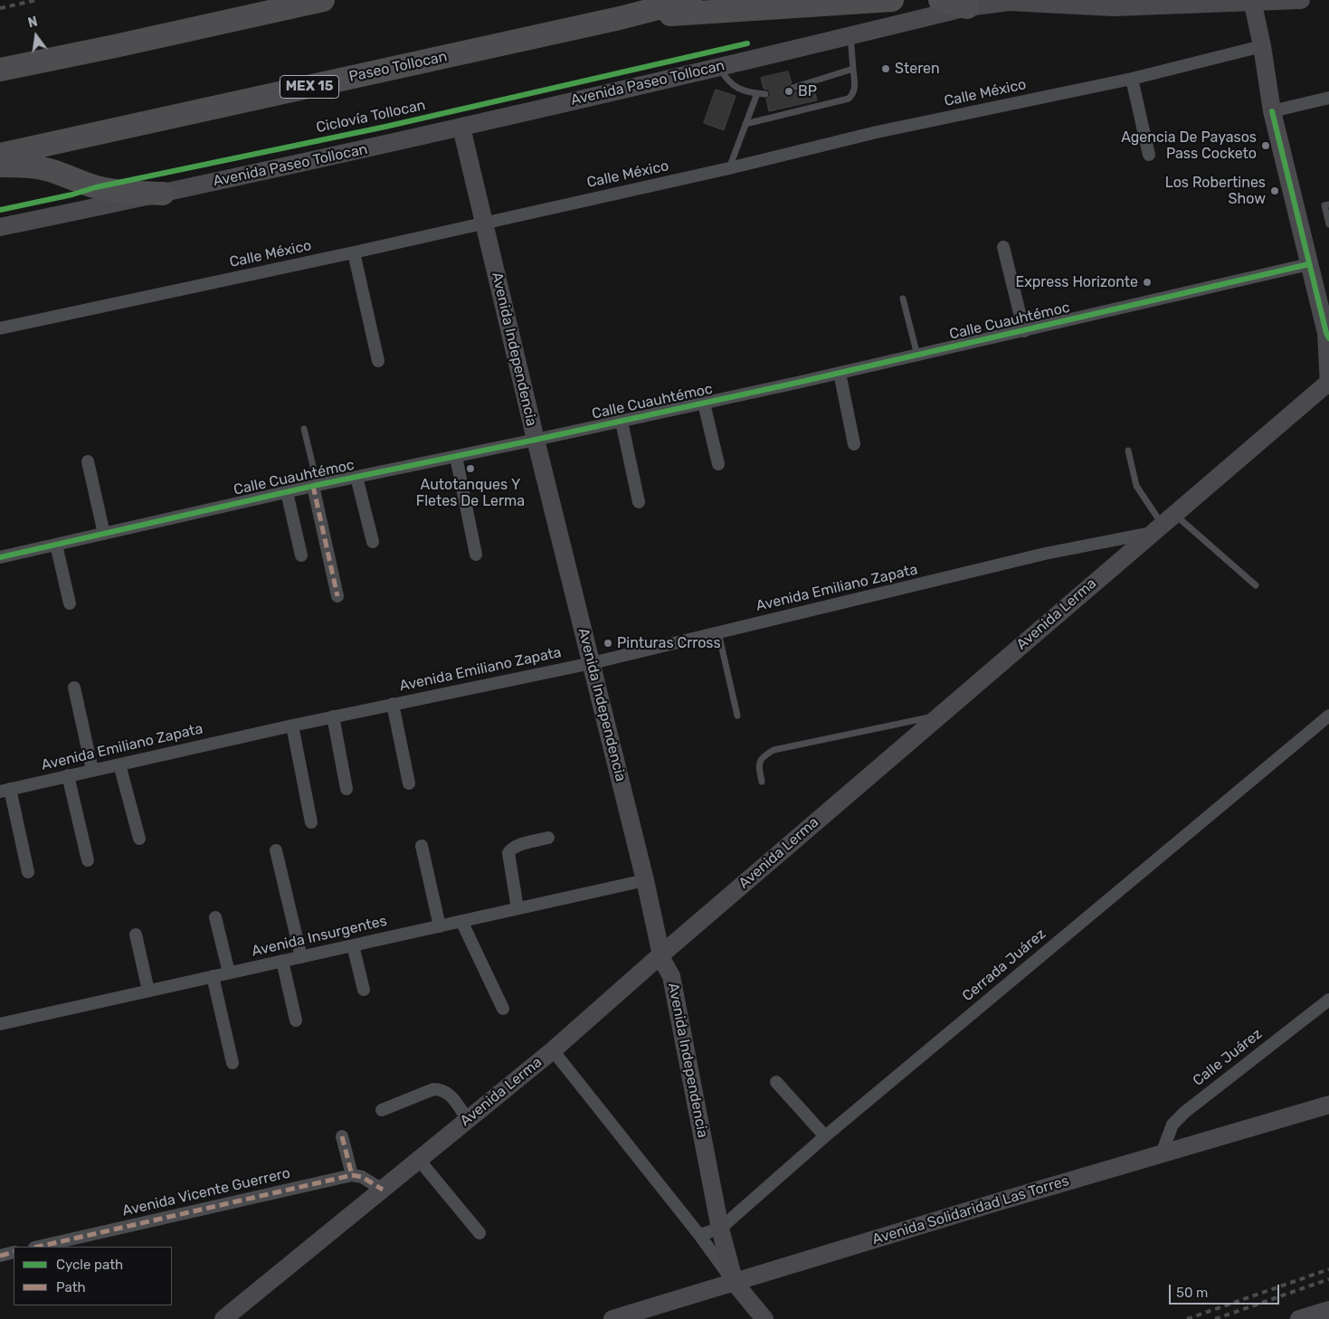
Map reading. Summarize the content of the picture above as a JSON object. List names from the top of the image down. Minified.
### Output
{"streets":{"highway":["Paseo Tollocan","MEX 15"],"main road":["Avenida Paseo Tollocan","Avenida Independencia","Avenida Lerma","Avenida Solidaridad Las Torres"],"street":["Calle México","Calle Cuauhtémoc","Avenida Emiliano Zapata","Avenida Insurgentes","Cerrada Juárez","Calle Juárez","Avenida Vicente Guerrero"],"cycle path":["Ciclovía Tollocan"]},"crossings":[["Avenida Paseo Tollocan","Avenida Independencia"],["Calle México","Avenida Independencia"],["Calle Cuauhtémoc","Avenida Independencia"],["Avenida Independencia","Avenida Emiliano Zapata"],["Avenida Independencia","Avenida Lerma"],["Avenida Independencia","Avenida Insurgentes"],["Avenida Independencia","Cerrada Juárez"],["Avenida Independencia","Avenida Solidaridad Las Torres"],["Avenida Emiliano Zapata","Avenida Lerma"],["Calle Juárez","Avenida Solidaridad Las Torres"]],"places":["Steren","BP","Agencia De Payasos Pass Cocketo","Los Robertines Show","Express Horizonte","Autotanques Y Fletes De Lerma","Pinturas Crross"],"legend":["Cycle path","Path"],"scale_bar":"50 m","north":"top"}
